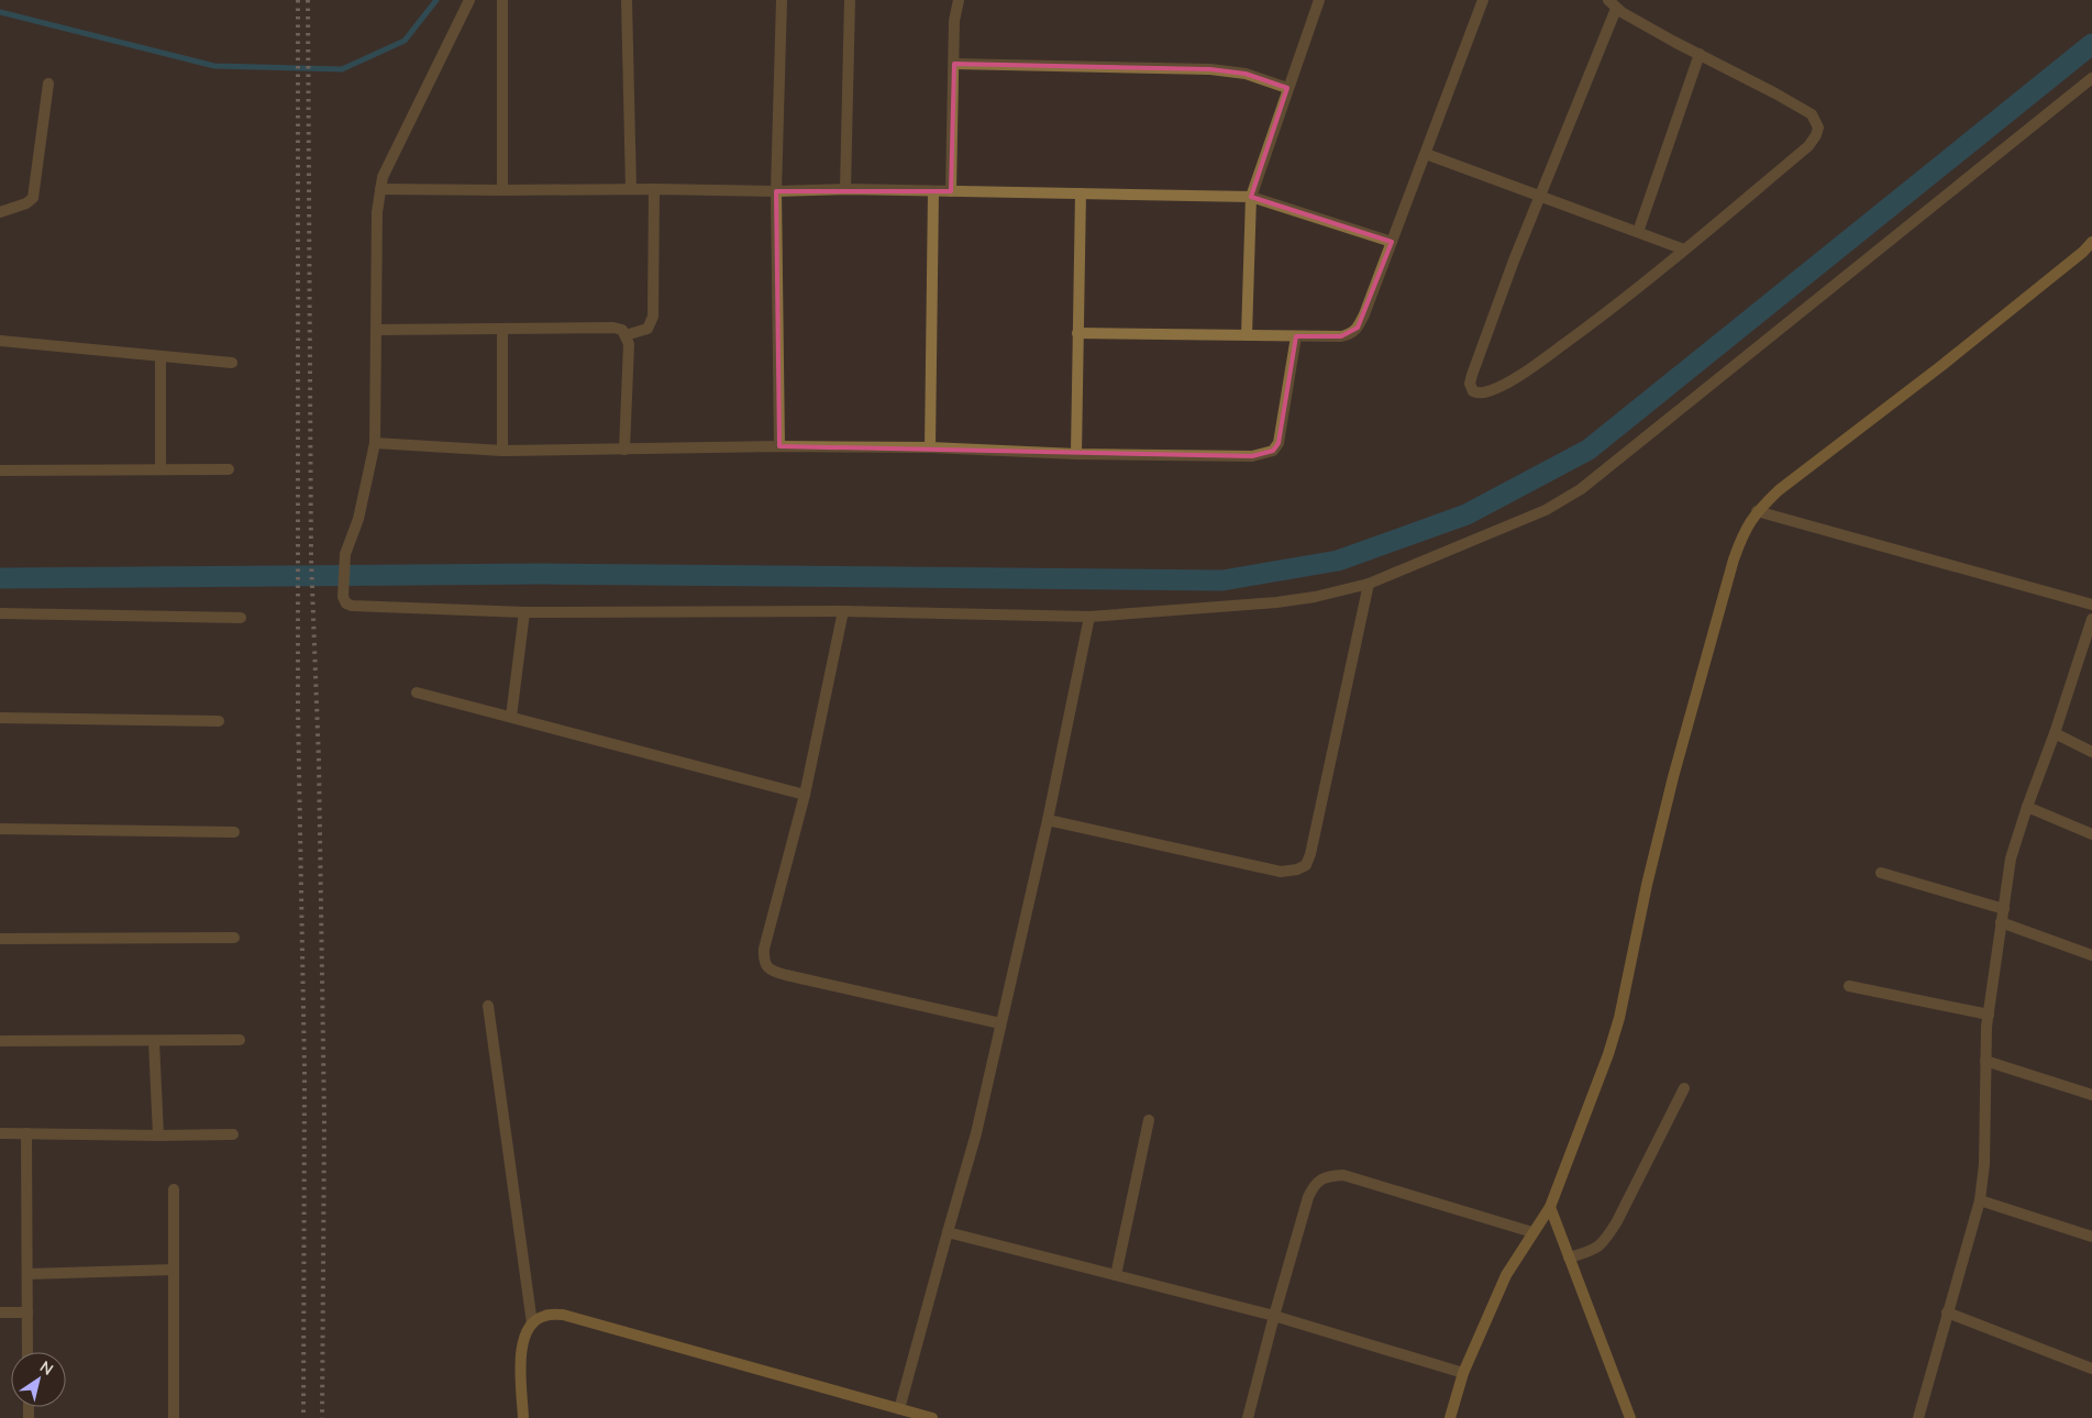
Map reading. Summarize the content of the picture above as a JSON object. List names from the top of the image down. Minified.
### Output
{"north":"top right"}
